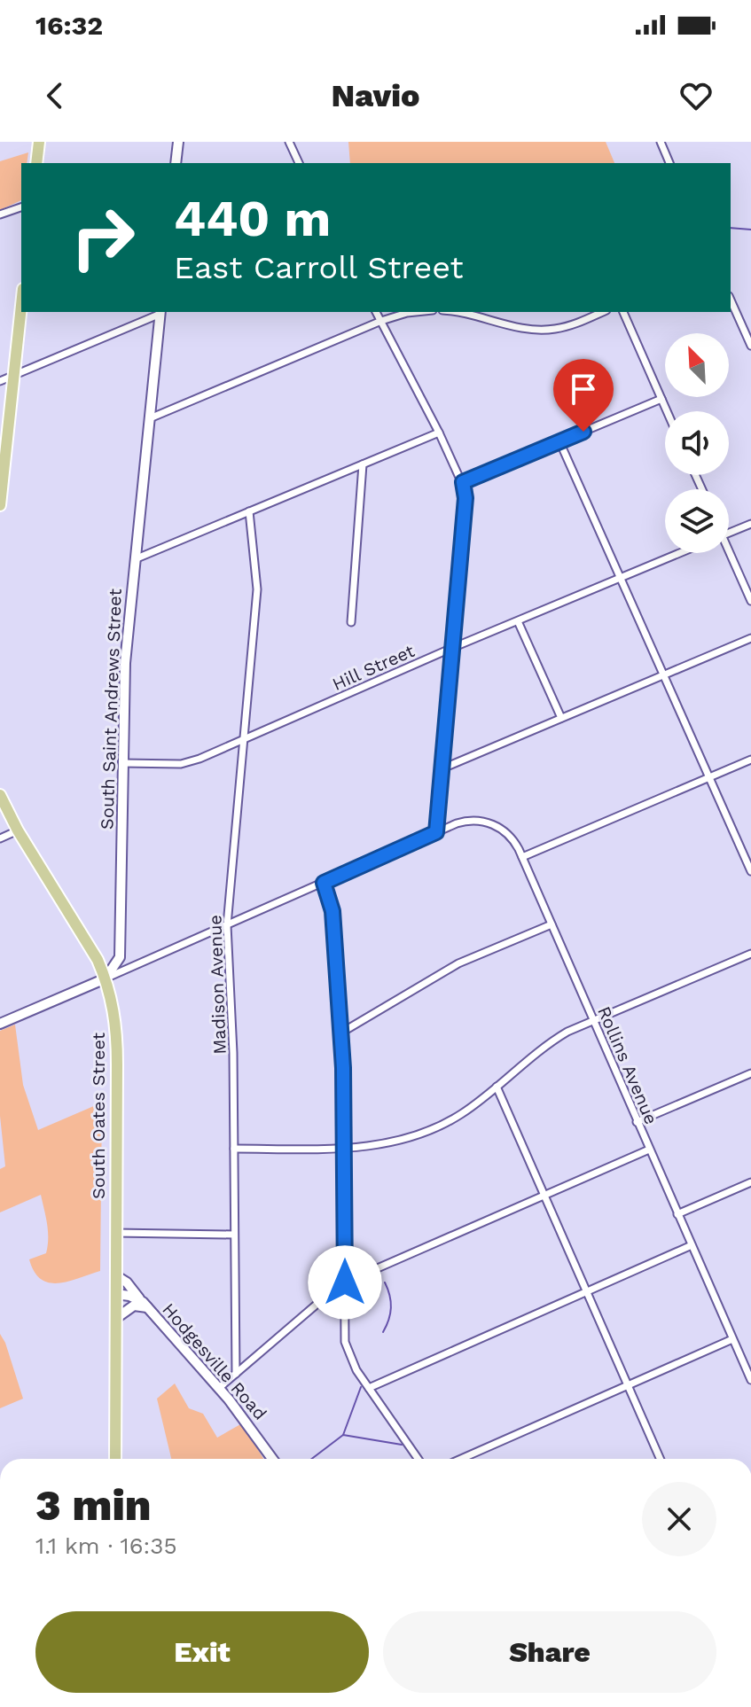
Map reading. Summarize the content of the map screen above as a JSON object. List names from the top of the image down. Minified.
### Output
{"streets":{"main road":["South Oates Street"],"street":["Hill Street","South Saint Andrews Street","Madison Avenue","Rollins Avenue","Hodgesville Road"]},"crossings":[["Hill Street","South Saint Andrews Street"],["Hill Street","Madison Avenue"],["South Saint Andrews Street","Rollins Avenue"],["South Saint Andrews Street","South Oates Street"],["Madison Avenue","Rollins Avenue"],["Rollins Avenue","South Oates Street"],["South Oates Street","Hodgesville Road"]],"north":"top left","page":{"status":"16:32","header":"Navio","turn":["440 m","East Carroll Street"],"heading":["3 min","1.1 km · 16:35"],"buttons":["Exit","Share"]}}
